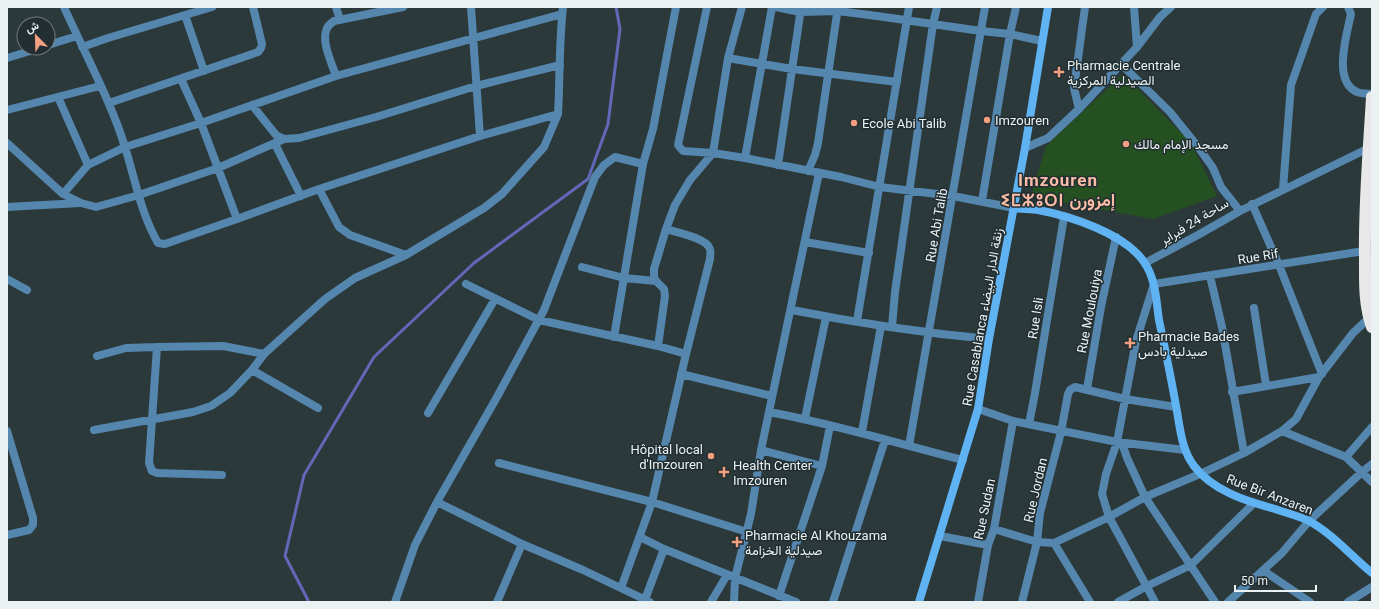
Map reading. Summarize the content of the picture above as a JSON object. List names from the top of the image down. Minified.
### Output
{"streets":{"main road":["Rue Casablanca زنقة الدار البيضاء","Rue Bir Anzaren"],"street":["ساحة 24 فبراير","Rue Abi Talib","Rue Rif","Rue Moulouiya","Rue Isli","Rue Jordan","Rue Sudan"]},"crossings":[["ساحة 24 فبراير","Rue Bir Anzaren"],["Rue Rif","Rue Bir Anzaren"],["Rue Moulouiya","Rue Jordan"],["Rue Moulouiya","Rue Bir Anzaren"],["Rue Casablanca زنقة الدار البيضاء","Rue Bir Anzaren"],["Rue Isli","Rue Bir Anzaren"]],"districts":["Imzouren ⵉⵎⵣⵓⵔⵏ إمزورن"],"places":{"health":["Pharmacie Centrale الصيدلية المركزية","Pharmacie Bades صيدلية بادس","Health Center Imzouren","Pharmacie Al Khouzama صيدلية الخزامة"],"other":["Imzouren","Ecole Abi Talib","مسجد الإمام مالك","Hôpital local d'Imzouren"]},"scale_bar":"50 m","north":"top left"}
